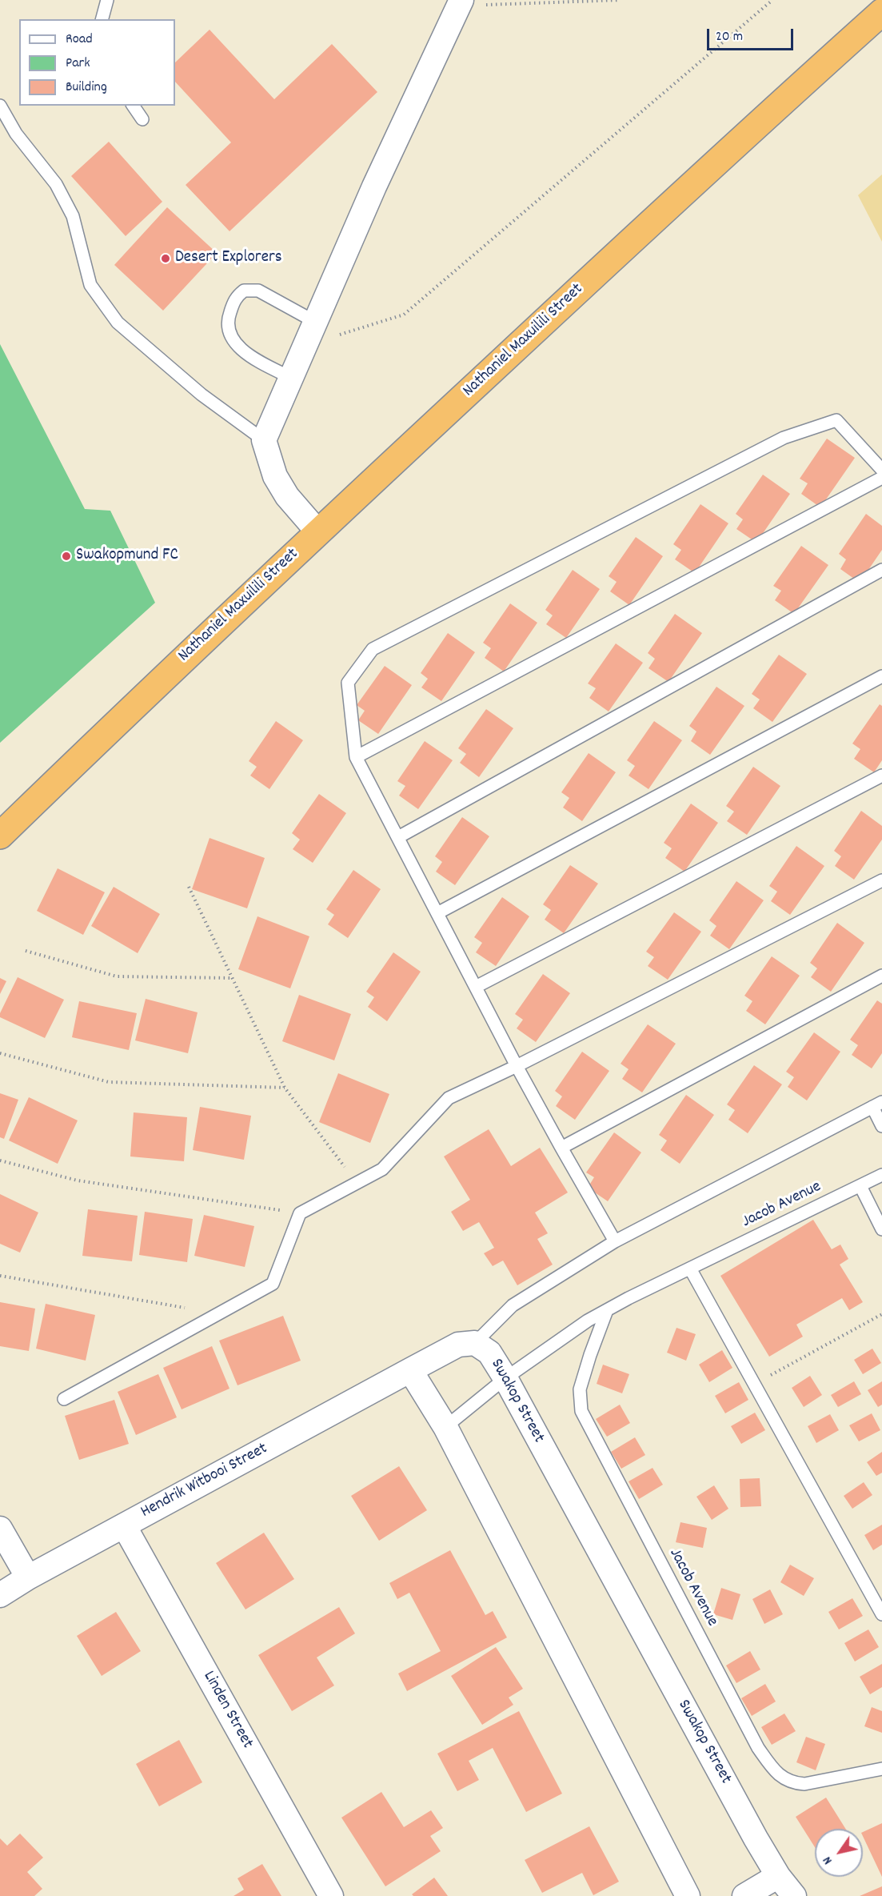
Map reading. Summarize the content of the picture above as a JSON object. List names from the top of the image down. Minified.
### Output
{"streets":{"highway":["Nathaniel Maxuilili Street"],"street":["Swakop Street","Hendrik Witbooi Street","Linden Street"],"lane":["Jacob Avenue"]},"crossings":[["Jacob Avenue","Swakop Street"],["Swakop Street","Hendrik Witbooi Street"],["Hendrik Witbooi Street","Linden Street"]],"places":["Desert Explorers","Swakopmund FC"],"legend":["Road","Park","Building"],"scale_bar":"20 m","north":"bottom left"}
